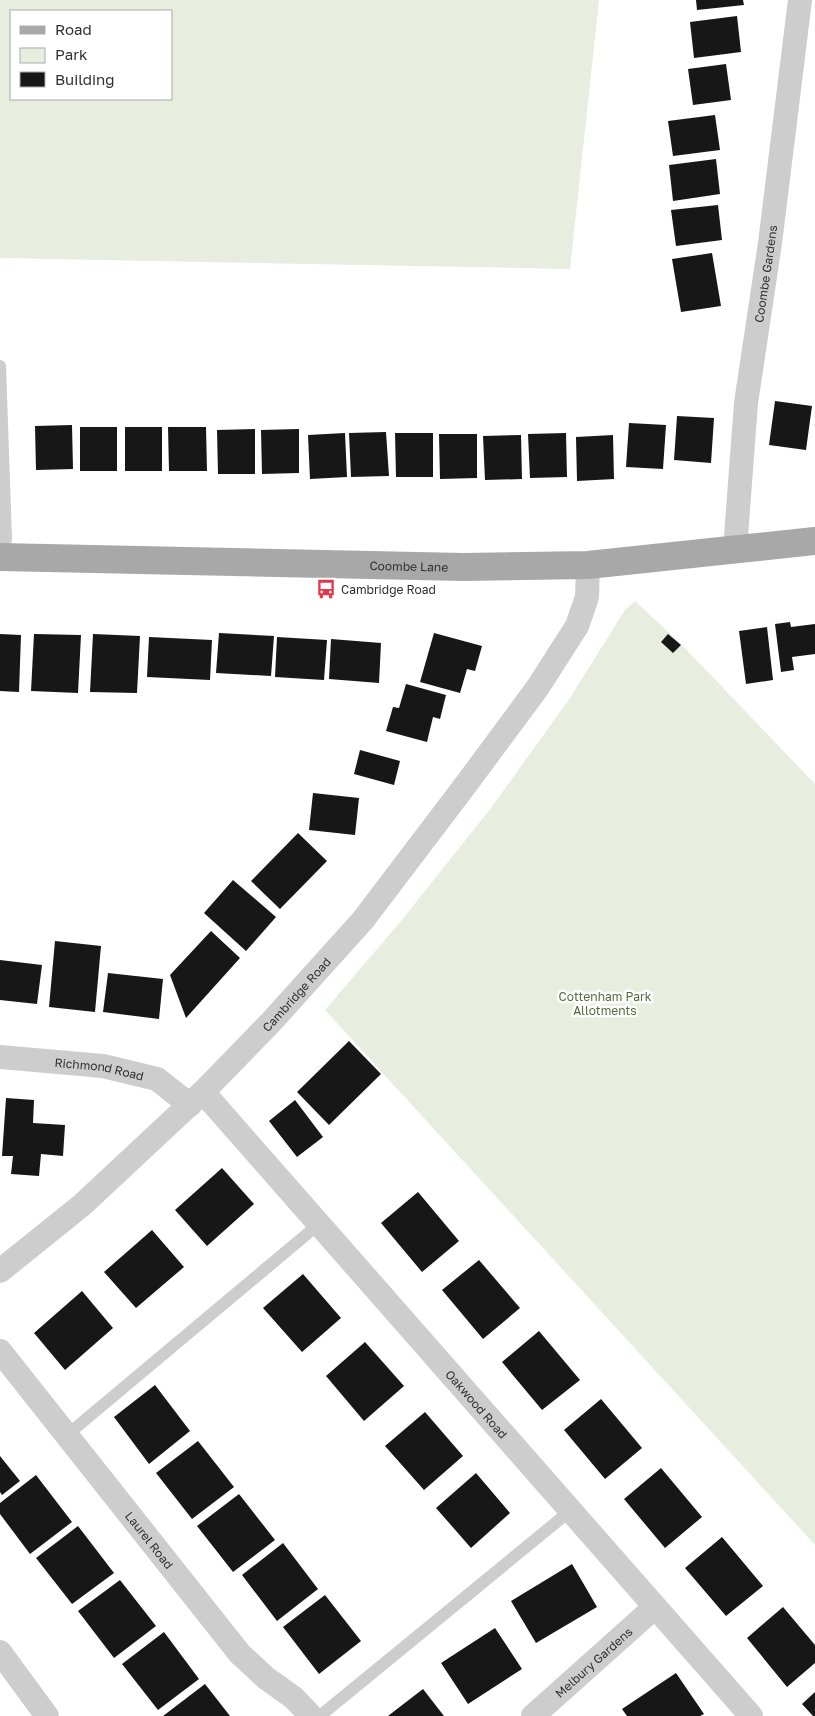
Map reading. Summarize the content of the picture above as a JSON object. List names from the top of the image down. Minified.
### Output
{"streets":{"main road":["Coombe Lane"],"street":["Coombe Gardens","Cambridge Road","Richmond Road","Oakwood Road","Laurel Road","Melbury Gardens"]},"crossings":[["Coombe Gardens","Coombe Lane"],["Coombe Lane","Cambridge Road"],["Cambridge Road","Richmond Road"],["Cambridge Road","Oakwood Road"],["Richmond Road","Oakwood Road"],["Oakwood Road","Melbury Gardens"]],"parks":["Cottenham Park Allotments"],"places":{"bus stop":["Cambridge Road"]},"legend":["Road","Park","Building"]}
